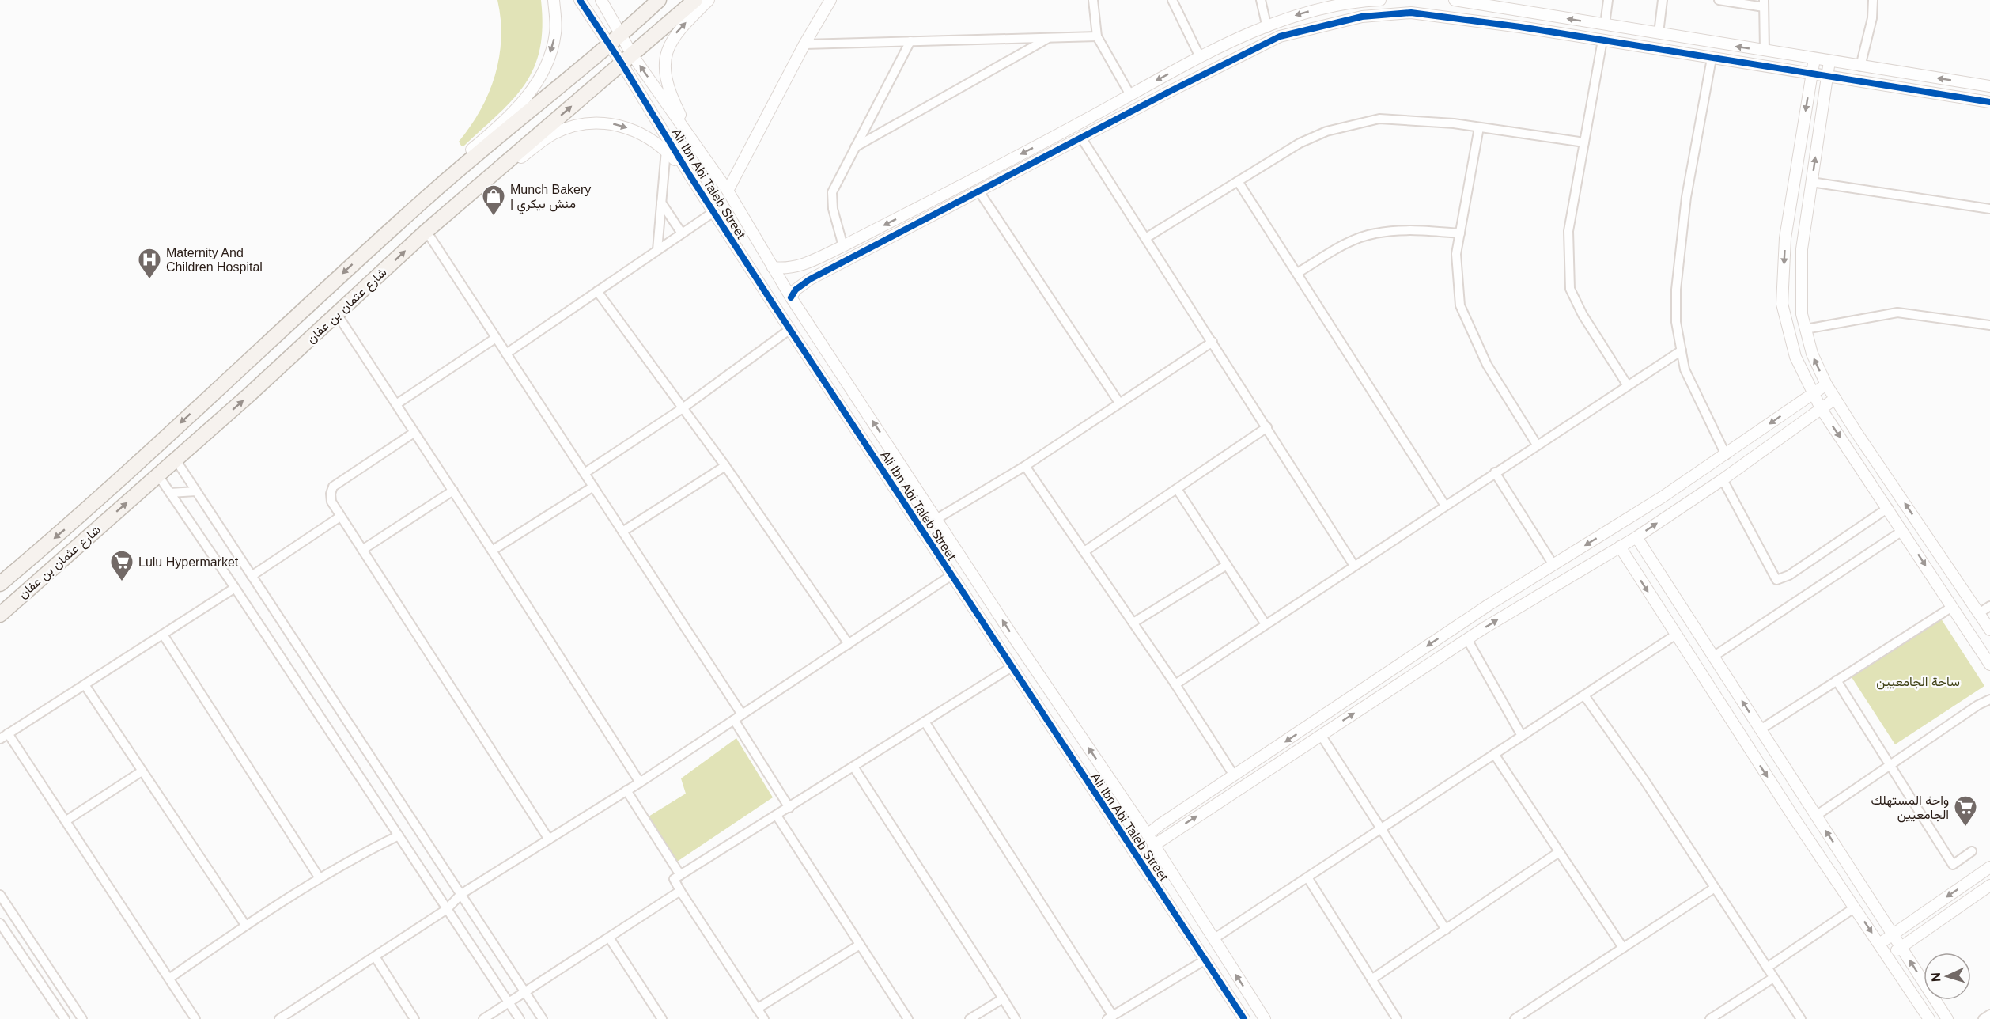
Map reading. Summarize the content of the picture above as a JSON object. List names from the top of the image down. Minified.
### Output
{"streets":{"main road":["شارع عثمان بن عفان"],"street":["Ali Ibn Abi Taleb Street"]},"crossings":[["Ali Ibn Abi Taleb Street","شارع عثمان بن عفان"]],"parks":["ساحة الجامعيين"],"places":{"shop":["Munch Bakery | منش بيكري"],"hospital":["Maternity And Children Hospital"],"supermarket":["Lulu Hypermarket","واحة المستهلك الجامعيين"]},"north":"left"}
